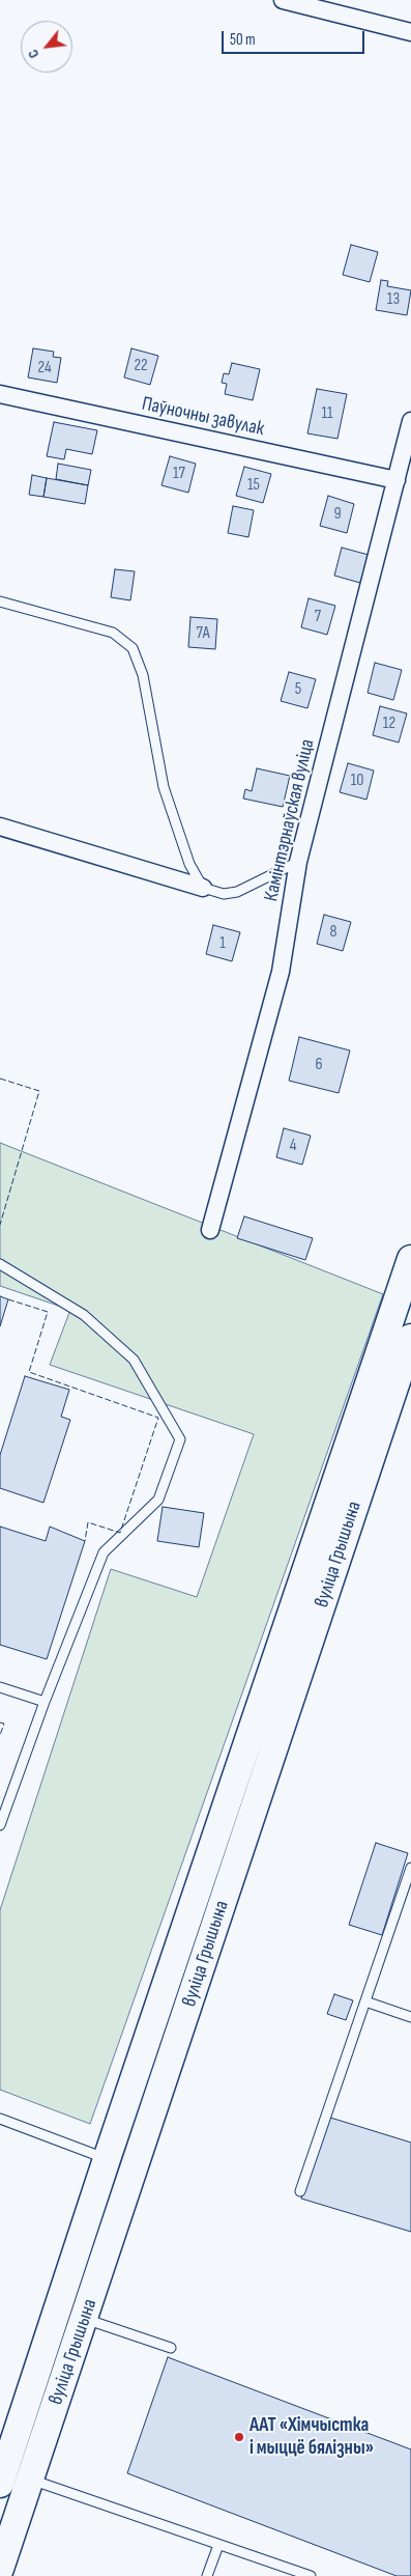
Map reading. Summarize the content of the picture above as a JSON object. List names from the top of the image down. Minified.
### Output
{"streets":{"main road":["вуліца Грышына"],"street":["Паўночны завулак","Камінтэрнаўская вуліца"]},"crossings":[["Паўночны завулак","Камінтэрнаўская вуліца"]],"places":["ААТ «Хімчыстка і мыццё бялізны»"],"house_numbers":["13","22","24","11","17","15","9","7","7А","5","12","10","8","1","6","4"],"scale_bar":"50 m","north":"bottom left"}
